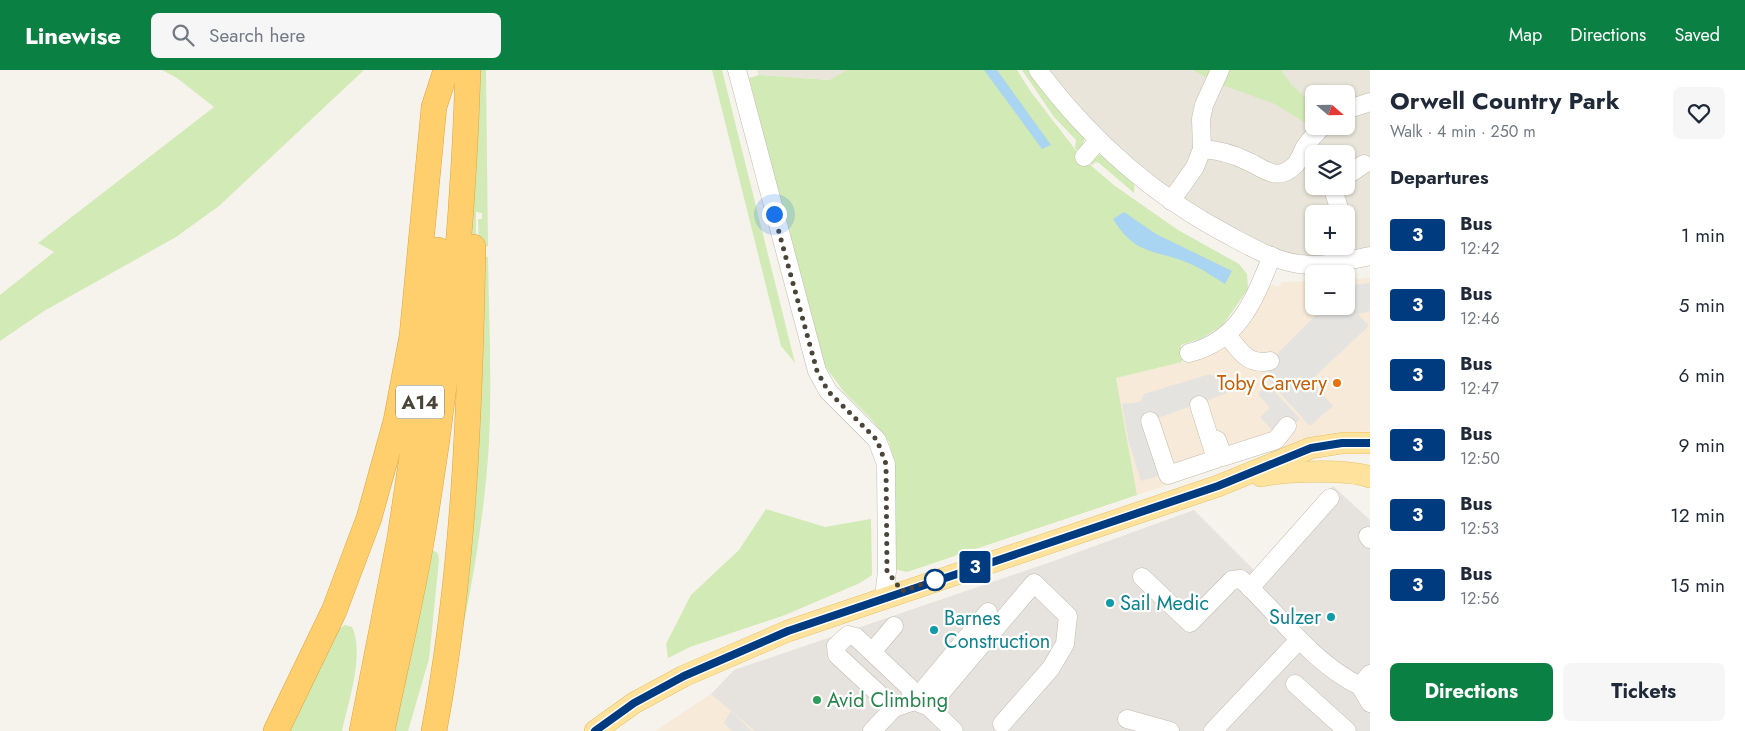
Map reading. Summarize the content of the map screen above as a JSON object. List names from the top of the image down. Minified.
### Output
{"streets":{"highway":["A14"]},"places":["Toby Carvery","Sail Medic","Sulzer","Barnes Construction","Avid Climbing"],"lines":["bus line 3"],"north":"right","page":{"header":"Linewise","search":"Search here","nav":["Map","Directions","Saved"],"on_map":"3","heading":[["Orwell Country Park","Walk · 4 min · 250 m"],"Departures"],"map_buttons":["+","−"],"list":[{"mark":"3","name":"Bus","note":"12:42","value":"1 min"},{"mark":"3","name":"Bus","note":"12:46","value":"5 min"},{"mark":"3","name":"Bus","note":"12:47","value":"6 min"},{"mark":"3","name":"Bus","note":"12:50","value":"9 min"},{"mark":"3","name":"Bus","note":"12:53","value":"12 min"},{"mark":"3","name":"Bus","note":"12:56","value":"15 min"}],"buttons":["Directions","Tickets"]}}
